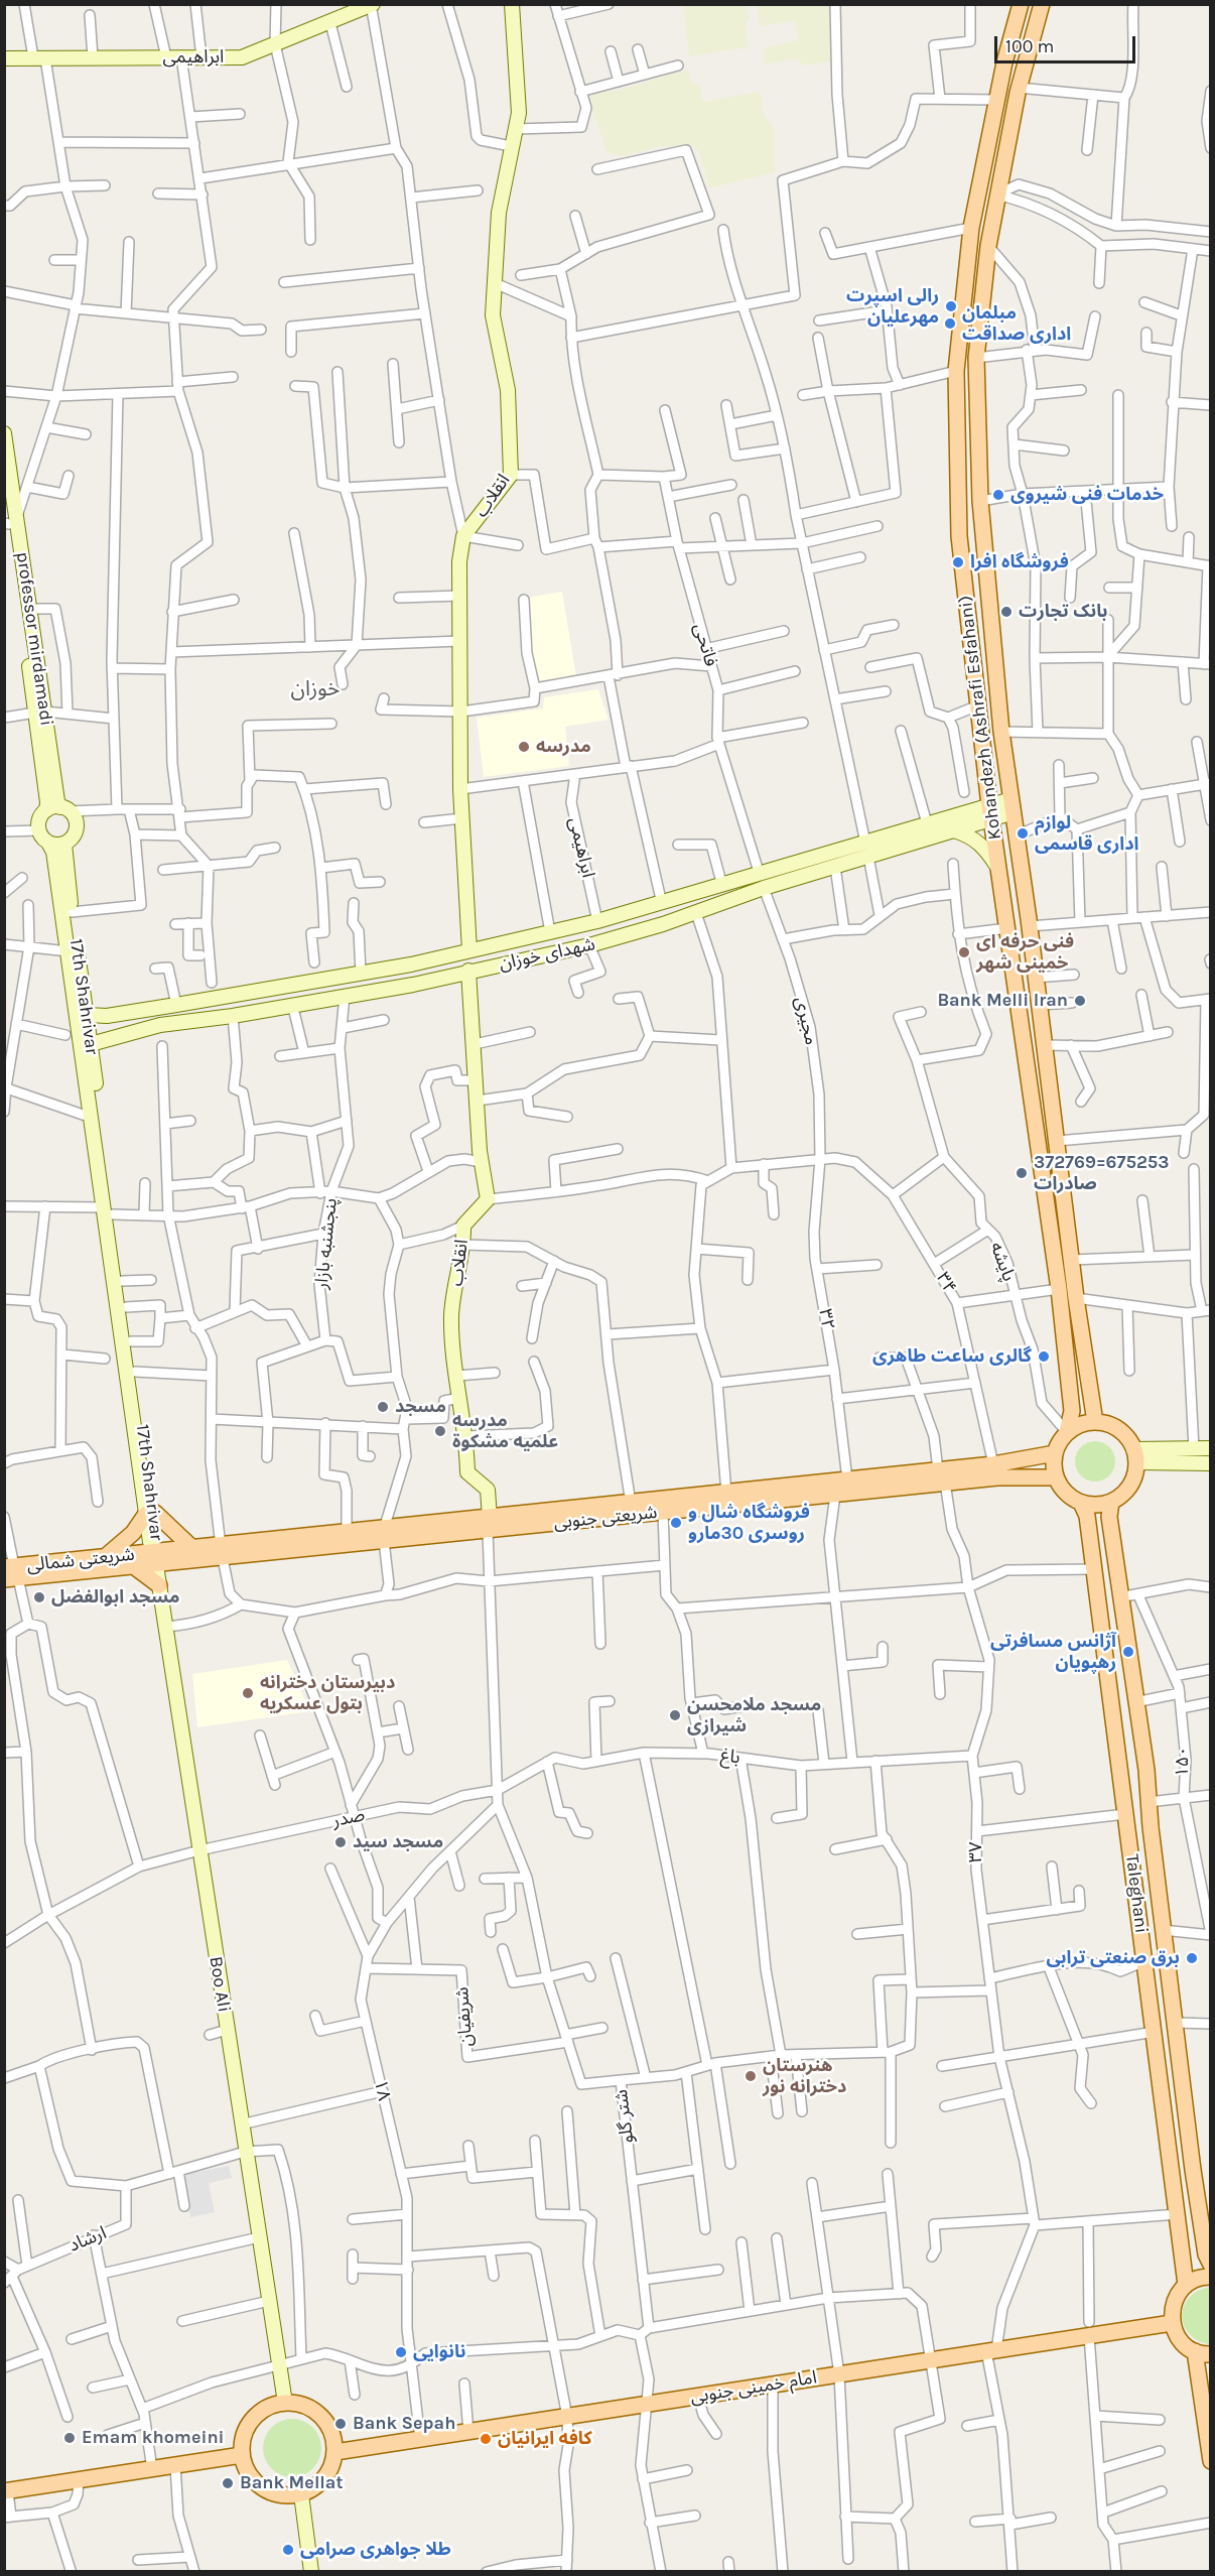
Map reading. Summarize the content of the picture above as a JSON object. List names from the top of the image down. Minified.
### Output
{"streets":{"main road":["ابراهیمی","انقلاب","professor mirdamadi","Kohandezh (Ashrafi Esfahani)","شهدای خوزان","17th Shahrivar","شریعتی جنوبی","شریعتی شمالی","Taleghani","Boo Ali","امام خمینی جنوبی"],"street":["فاتحی","مجیری","پنجشنبه بازار","پایشه","۳۴","۳۲","باغ","۱۵۰","صدر","۳۷","شریفیان","۱۸","شتر گلو","ارشاد"]},"crossings":[["ابراهیمی","شهدای خوزان"],["انقلاب","شهدای خوزان"],["انقلاب","شریعتی جنوبی"],["professor mirdamadi","17th Shahrivar"],["فاتحی","شهدای خوزان"],["فاتحی","مجیری"],["Kohandezh (Ashrafi Esfahani)","شهدای خوزان"],["Kohandezh (Ashrafi Esfahani)","پایشه"],["Kohandezh (Ashrafi Esfahani)","شریعتی جنوبی"],["Kohandezh (Ashrafi Esfahani)","Taleghani"],["شهدای خوزان","17th Shahrivar"],["شهدای خوزان","مجیری"],["شهدای خوزان","پنجشنبه بازار"],["17th Shahrivar","شریعتی جنوبی"],["17th Shahrivar","شریعتی شمالی"],["17th Shahrivar","Boo Ali"],["مجیری","۳۴"],["مجیری","۳۲"],["پایشه","شریعتی جنوبی"],["پایشه","Taleghani"],["۳۴","۳۲"],["۳۴","شریعتی جنوبی"],["۳۲","شریعتی جنوبی"],["شریعتی جنوبی","شریعتی شمالی"],["شریعتی جنوبی","۳۷"],["شریعتی جنوبی","Taleghani"],["شریعتی جنوبی","Boo Ali"],["شریعتی شمالی","Boo Ali"],["باغ","۳۷"],["صدر","Boo Ali"],["Boo Ali","امام خمینی جنوبی"],["شریفیان","۱۸"],["شریفیان","شتر گلو"],["۱۸","شتر گلو"],["۱۸","امام خمینی جنوبی"]],"districts":["خوزان"],"places":["رالی اسپرت مهرعلیان","مبلمان اداری صداقت","خدمات فنی شیروی","فروشگاه افرا","بانک تجارت","مدرسه","لوازم اداری قاسمی","فنی حرفه ای خمینی شهر","Bank Melli Iran","372769=675253 صادرات","گالری ساعت طاهری","مسجد","مدرسه علمیه مشکوة","فروشگاه شال و روسری 30مارو","مسجد ابوالفضل","آژانس مسافرتی رهپویان","دبیرستان دخترانه بتول عسکریه","مسجد ملامحسن شیرازی","مسجد سید","برق صنعتی ترابی","هنرستان دخترانه نور","نانوایی","Bank Sepah","Emam khomeini","کافه ایرانیان","Bank Mellat","طلا جواهری صرامی"],"scale_bar":"100 m"}
